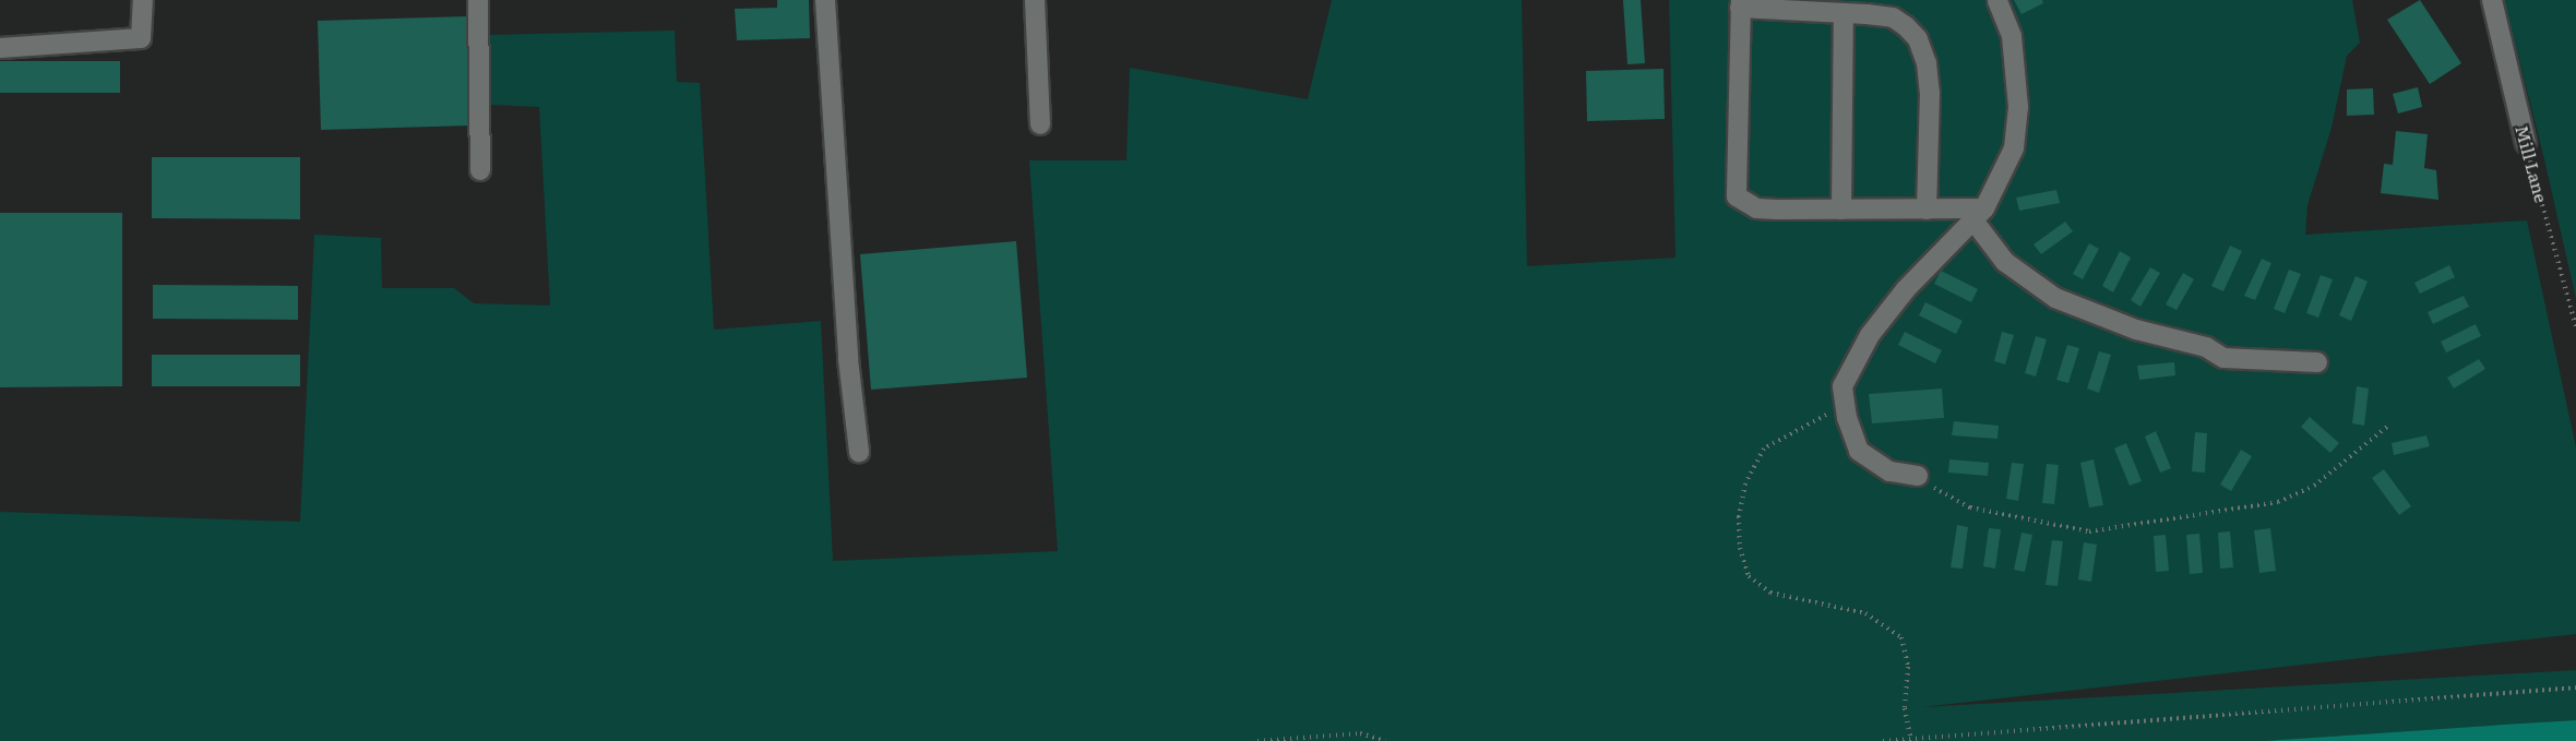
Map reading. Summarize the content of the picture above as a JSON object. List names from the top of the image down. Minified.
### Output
{"streets":{"street":["Mill Lane"]}}
